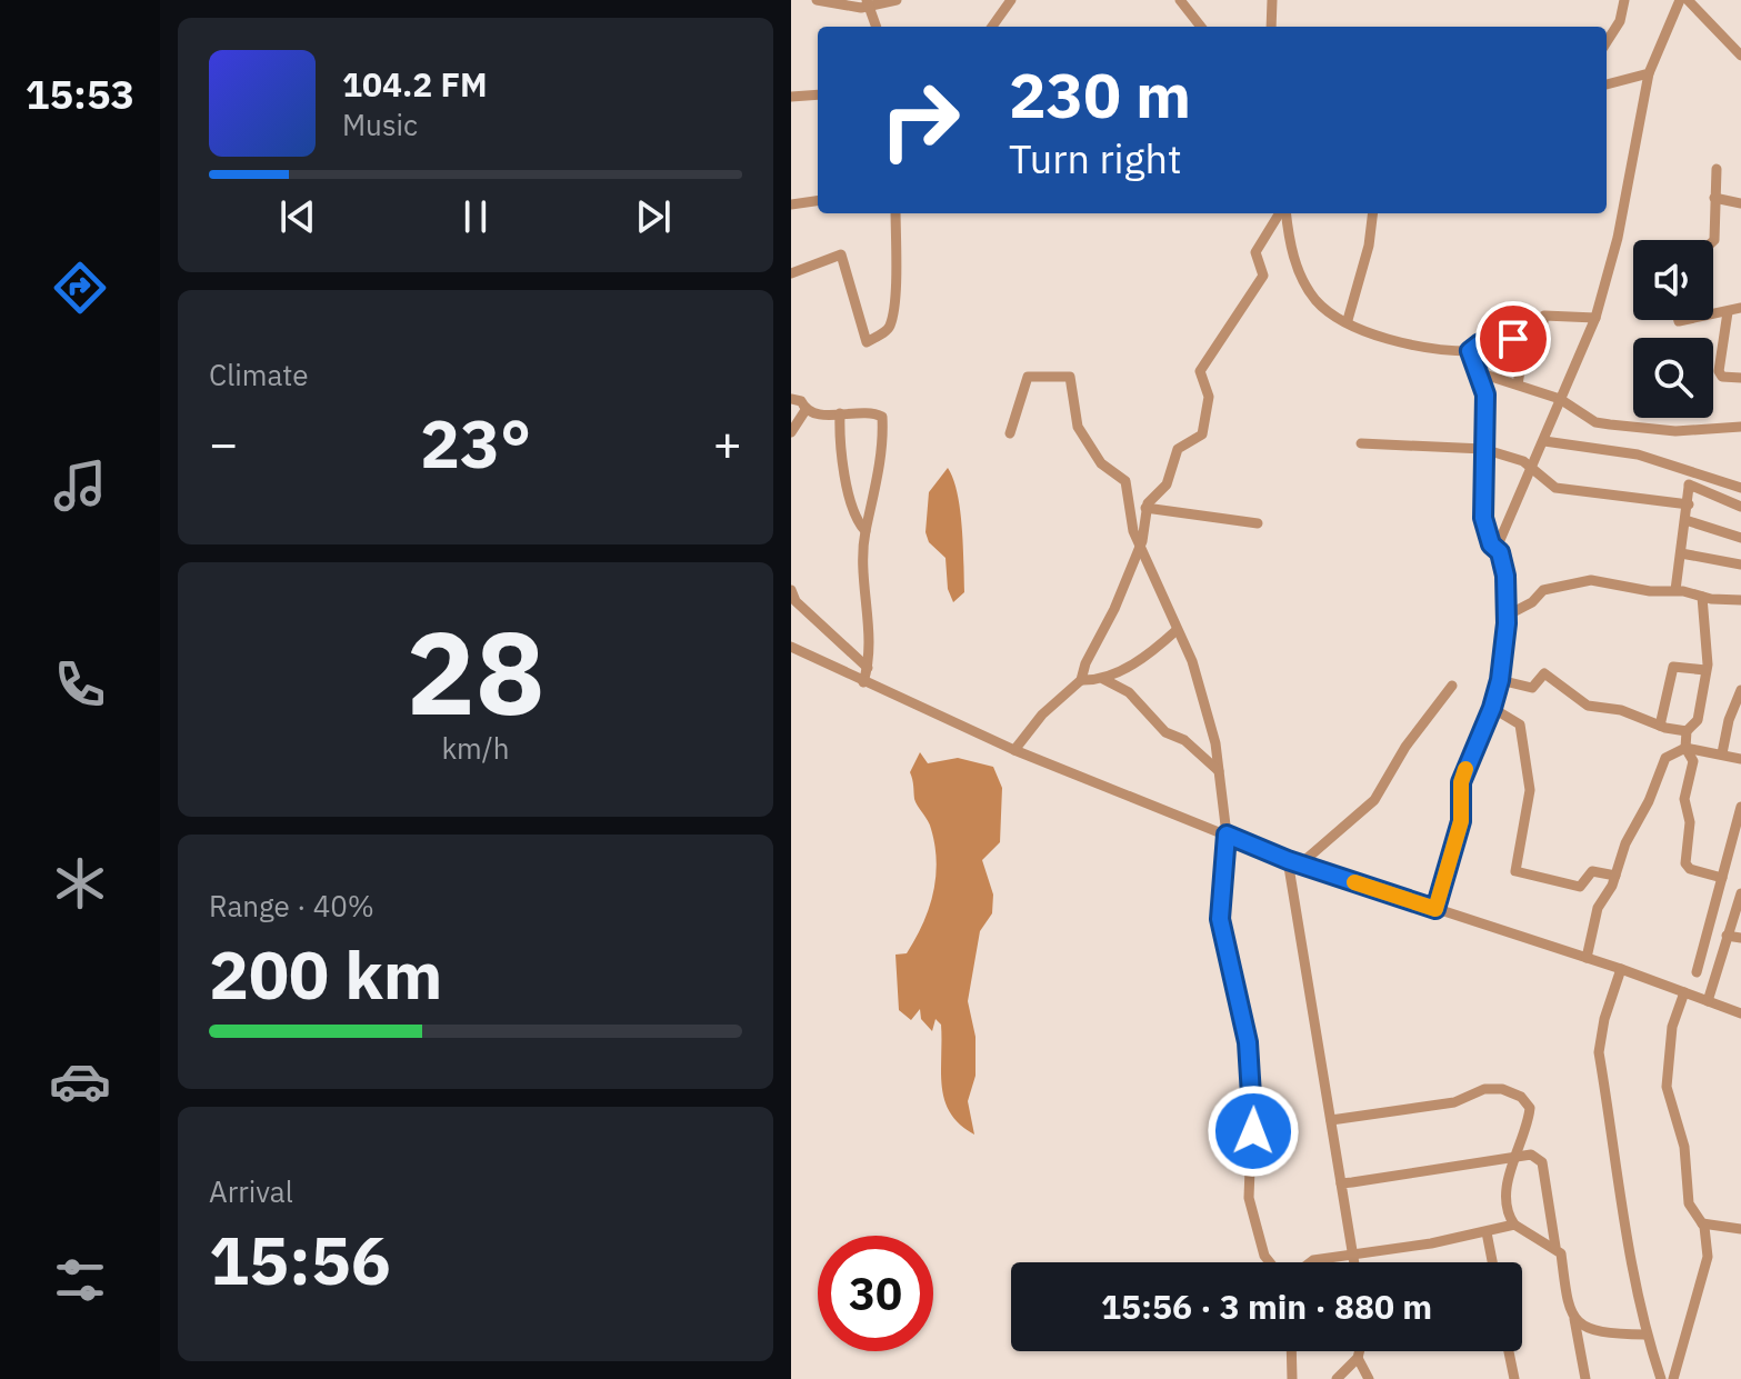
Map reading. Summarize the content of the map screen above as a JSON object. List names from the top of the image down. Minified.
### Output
{"page":{"tabs":"15:53","turn":["230 m","Turn right"],"song":["104.2 FM","Music"],"tile":["Climate",["28","km/h"],["Range · 40%","200 km"],["Arrival","15:56"]],"heat":["−","23°","+"],"limit":"30","trip":"15:56 · 3 min · 880 m"}}
